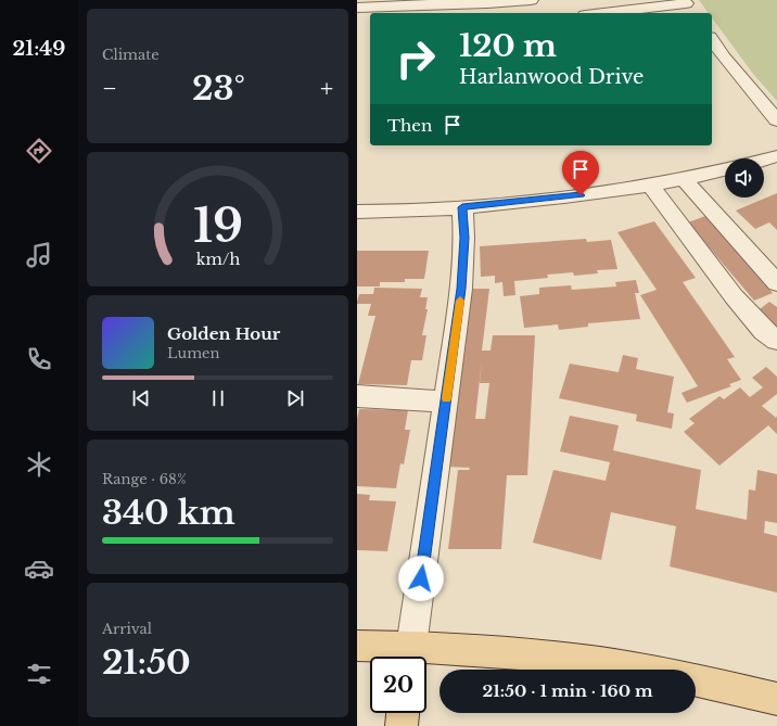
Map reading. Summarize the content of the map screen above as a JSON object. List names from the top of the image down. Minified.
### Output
{"page":{"tabs":"21:49","tile":["Climate",["Range · 68%","340 km"],["Arrival","21:50"]],"turn":["120 m","Harlanwood Drive"],"heat":["−","23°","+"],"then":"Then","song":["Golden Hour","Lumen"],"limit":"20","trip":"21:50 · 1 min · 160 m","gauge":["19","km/h"]}}
